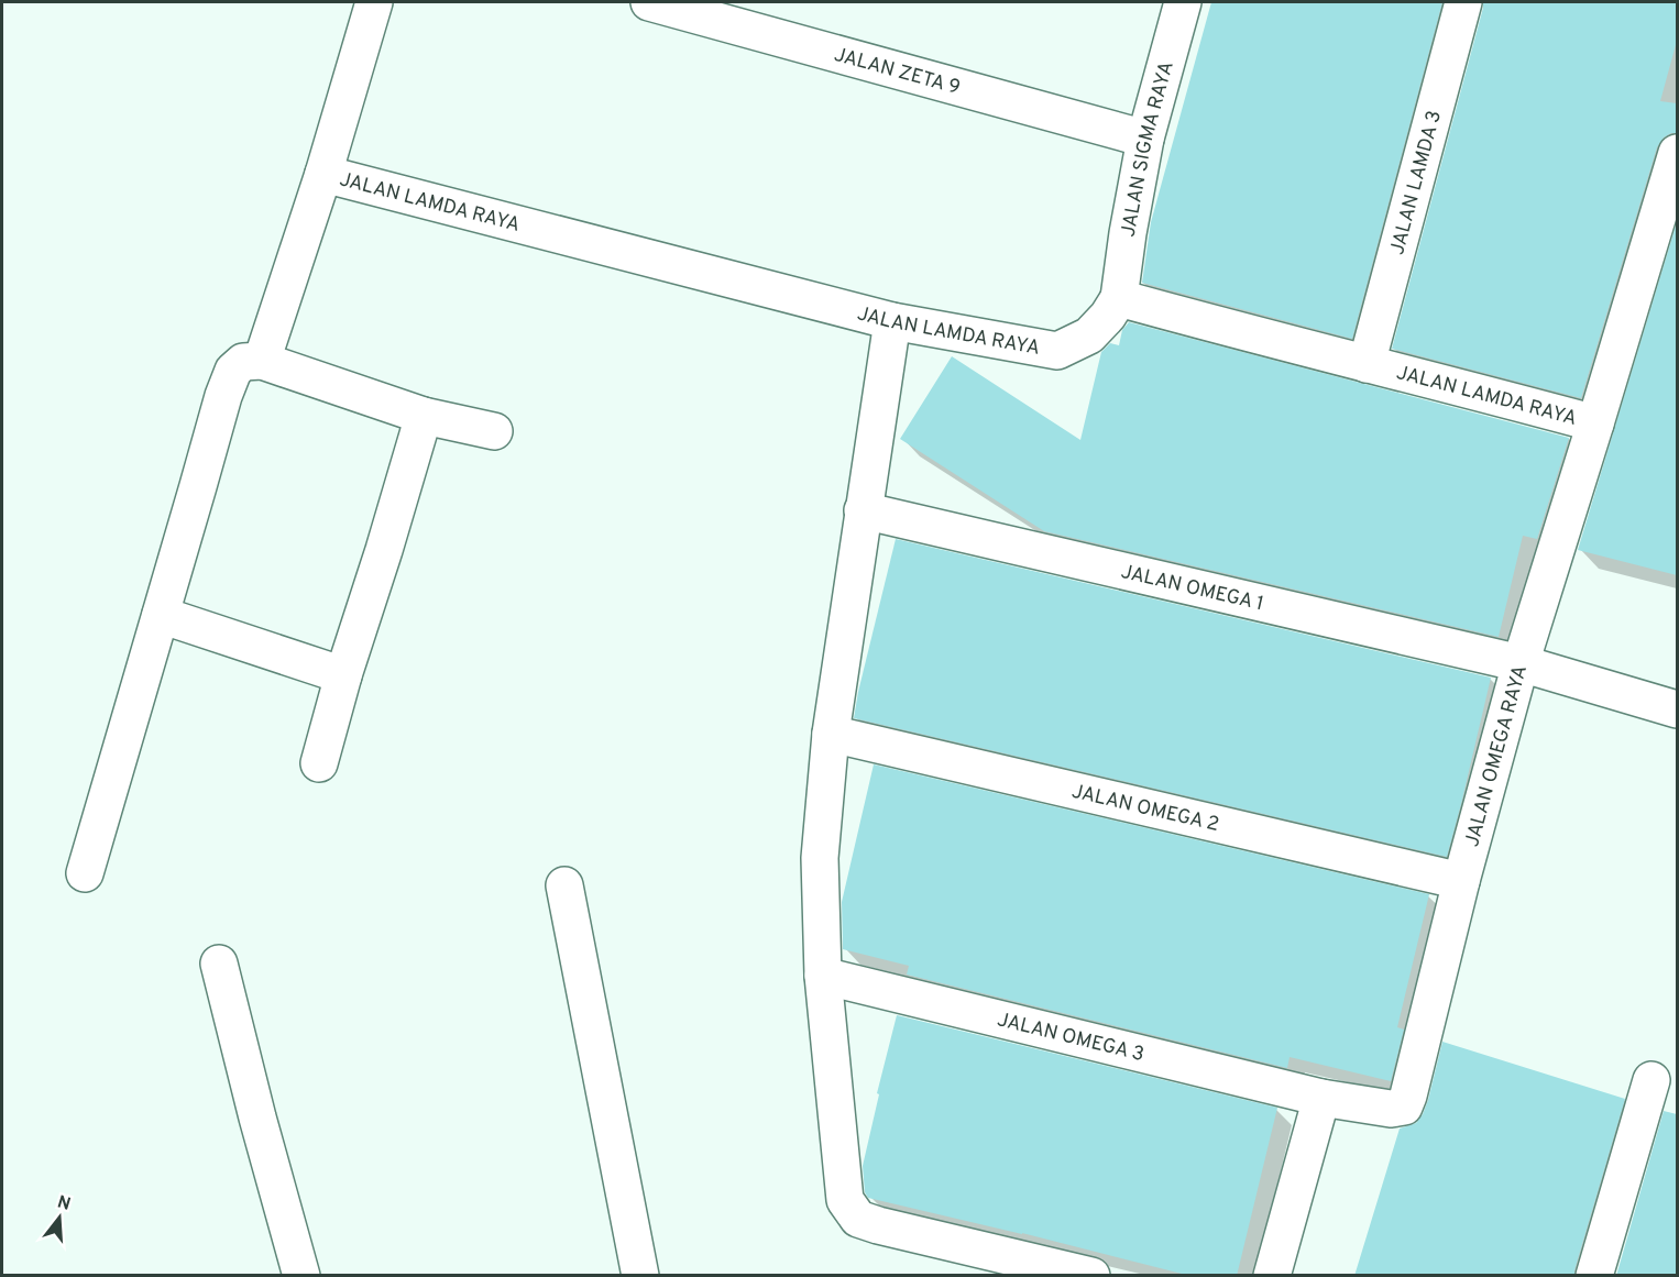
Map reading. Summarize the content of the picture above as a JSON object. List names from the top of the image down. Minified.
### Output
{"streets":{"street":["JALAN ZETA 9","JALAN SIGMA RAYA","JALAN LAMDA 3","JALAN LAMDA RAYA","JALAN OMEGA 1","JALAN OMEGA RAYA","JALAN OMEGA 2","JALAN OMEGA 3"]},"crossings":[["JALAN ZETA 9","JALAN SIGMA RAYA"],["JALAN SIGMA RAYA","JALAN LAMDA RAYA"],["JALAN LAMDA 3","JALAN LAMDA RAYA"],["JALAN LAMDA RAYA","JALAN OMEGA RAYA"],["JALAN OMEGA 1","JALAN OMEGA RAYA"],["JALAN OMEGA RAYA","JALAN OMEGA 2"],["JALAN OMEGA RAYA","JALAN OMEGA 3"]],"north":"top"}
